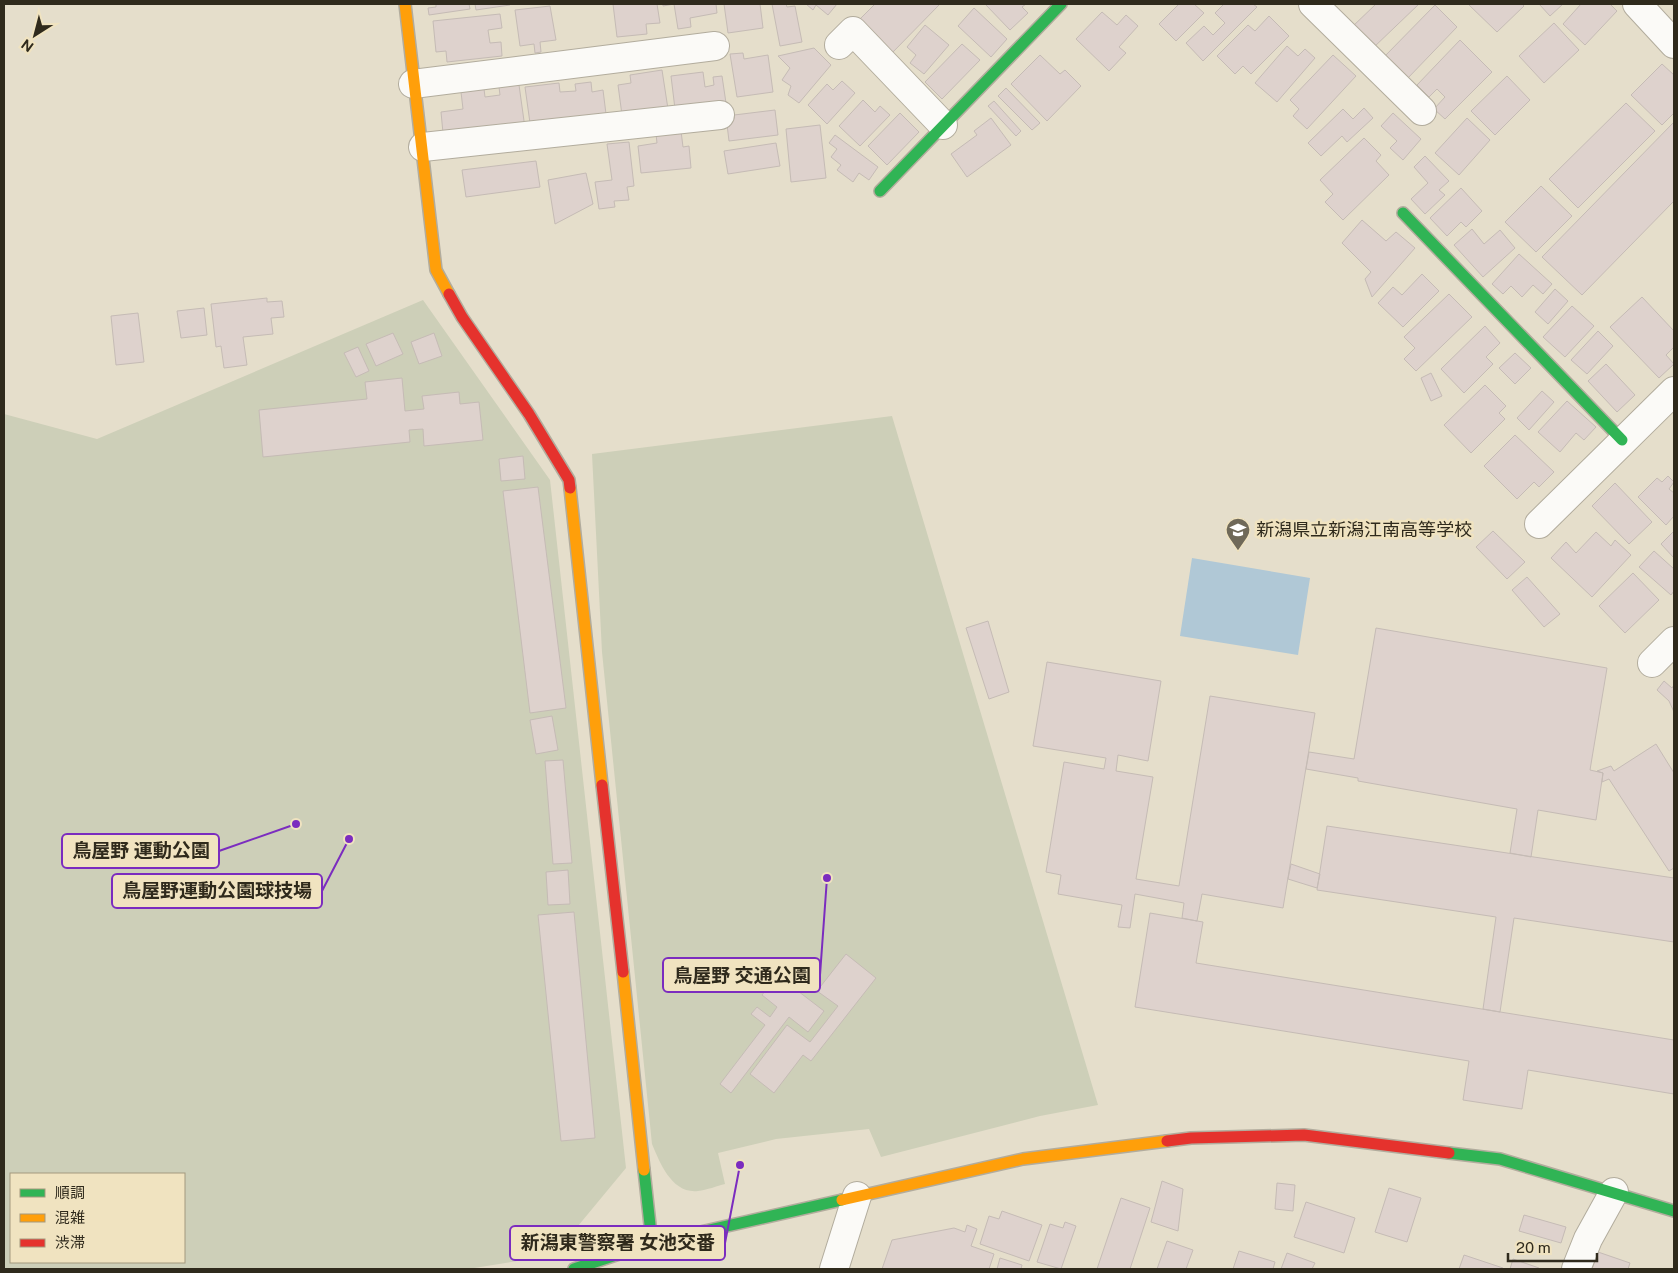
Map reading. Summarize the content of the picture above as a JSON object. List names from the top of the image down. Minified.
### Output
{"places":{"school or university":["新潟県立新潟江南高等学校"],"other":["鳥屋野 運動公園","鳥屋野運動公園球技場","鳥屋野 交通公園","新潟東警察署 女池交番"]},"legend":["順調","混雑","渋滞"],"scale_bar":"20 m","north":"bottom left"}
